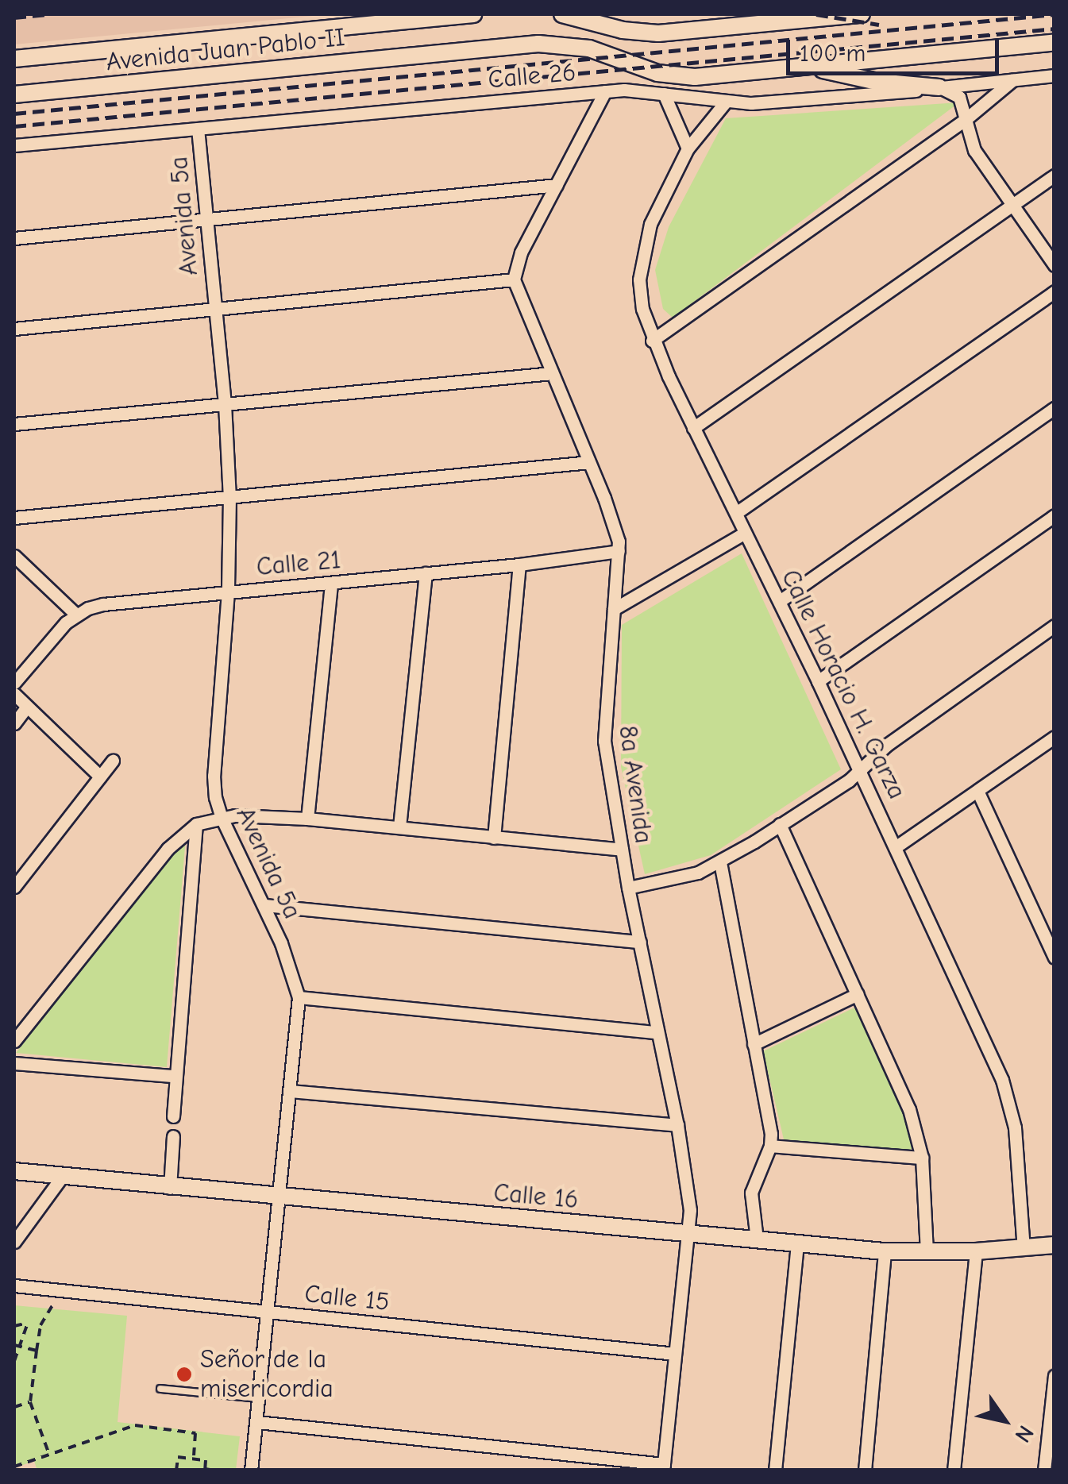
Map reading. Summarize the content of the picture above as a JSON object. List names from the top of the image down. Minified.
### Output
{"streets":{"main road":["Avenida Juan Pablo II","Calle 16"],"street":["Calle 26","Avenida 5a","Calle 21","Calle Horacio H. Garza","8a Avenida","Calle 15"]},"crossings":[["Calle 26","Avenida 5a"],["Calle 26","Calle Horacio H. Garza"],["Avenida 5a","Calle 21"],["Avenida 5a","Calle 16"],["Avenida 5a","Calle 15"],["Calle 21","8a Avenida"],["Calle Horacio H. Garza","Calle 16"],["8a Avenida","Calle 16"],["8a Avenida","Calle 15"]],"places":["Señor de la misericordia"],"scale_bar":"100 m","north":"bottom right"}
